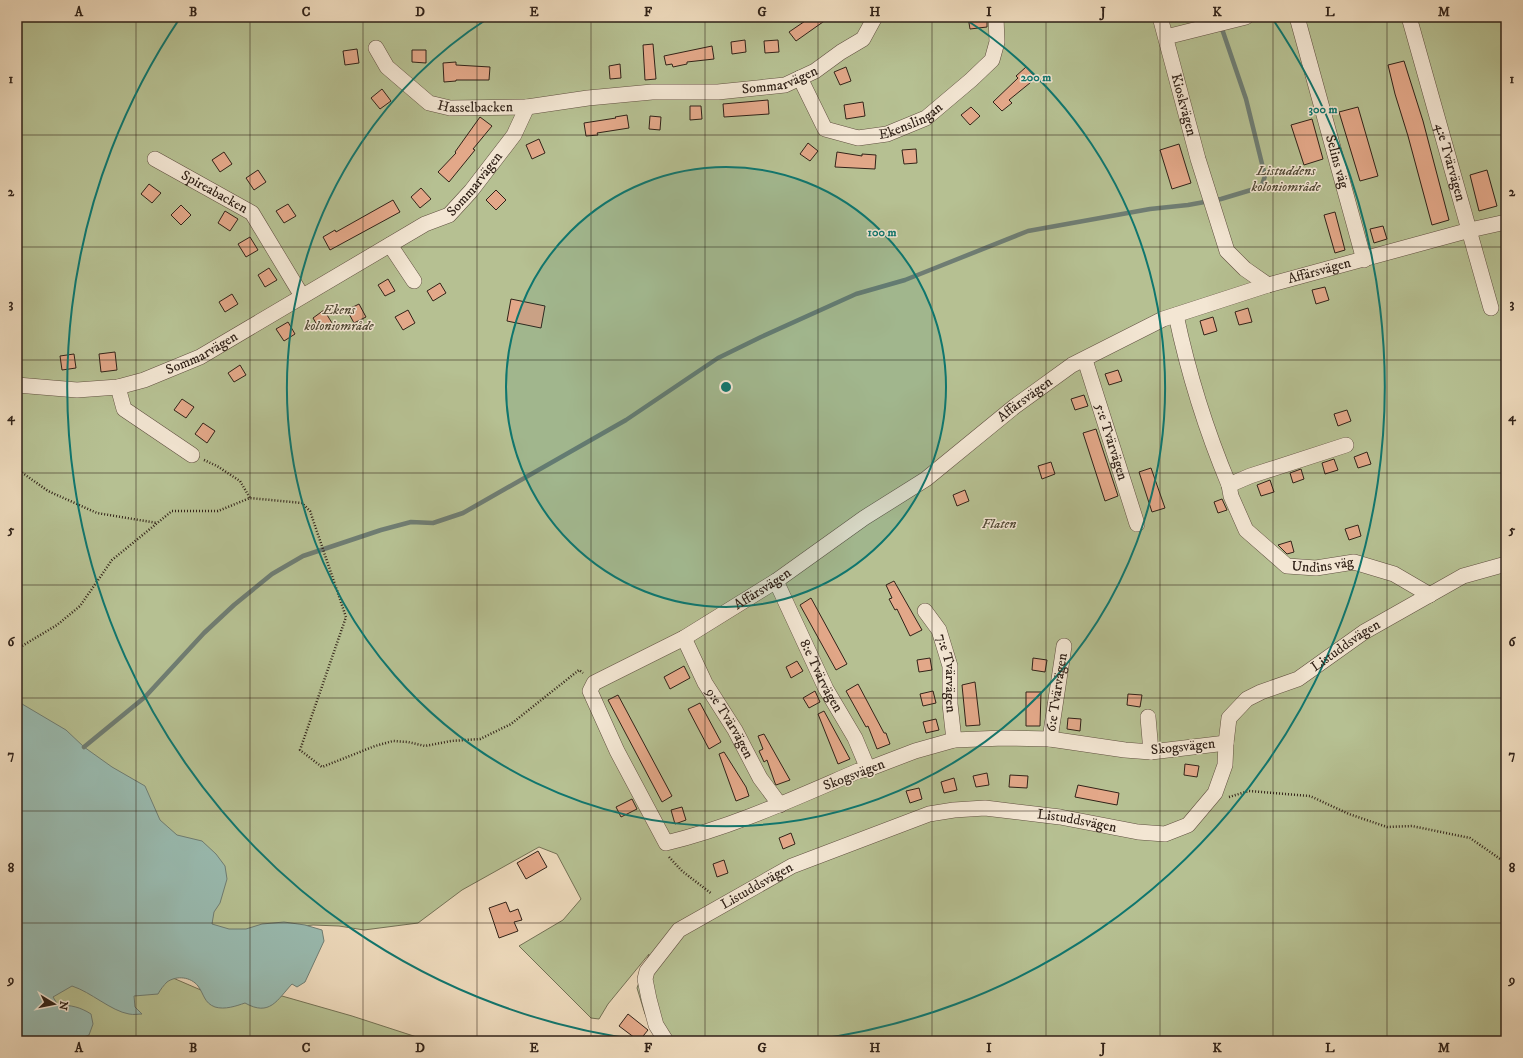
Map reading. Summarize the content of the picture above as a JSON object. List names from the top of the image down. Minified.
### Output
{"streets":{"street":["Sommarvägen","Hasselbacken","Kioskvägen","Ekenslingan","Selins väg","4:e Tvärvägen","Spireabacken","Affärsvägen","5:e Tvärvägen","Undins väg","Listuddsvägen","7:e Tvärvägen","8:e Tvärvägen","6:e Tvärvägen","9:e Tvärvägen","Skogsvägen"]},"crossings":[["Sommarvägen","Hasselbacken"],["Sommarvägen","Ekenslingan"],["Sommarvägen","Spireabacken"],["Kioskvägen","Affärsvägen"],["Selins väg","Affärsvägen"],["4:e Tvärvägen","Affärsvägen"],["Affärsvägen","5:e Tvärvägen"],["Affärsvägen","Undins väg"],["Affärsvägen","8:e Tvärvägen"],["Affärsvägen","9:e Tvärvägen"],["Undins väg","Listuddsvägen"],["Listuddsvägen","Skogsvägen"],["7:e Tvärvägen","Skogsvägen"],["8:e Tvärvägen","Skogsvägen"],["6:e Tvärvägen","Skogsvägen"],["9:e Tvärvägen","Skogsvägen"]],"parks":["Listuddens koloniområde","Ekens koloniområde","Flaten"],"north":"right","grid":{"columns":["A","B","C","D","E","F","G","H","I","J","K","L","M"],"rows":["1","2","3","4","5","6","7","8","9"]},"rings":["200 m","300 m","100 m"]}
